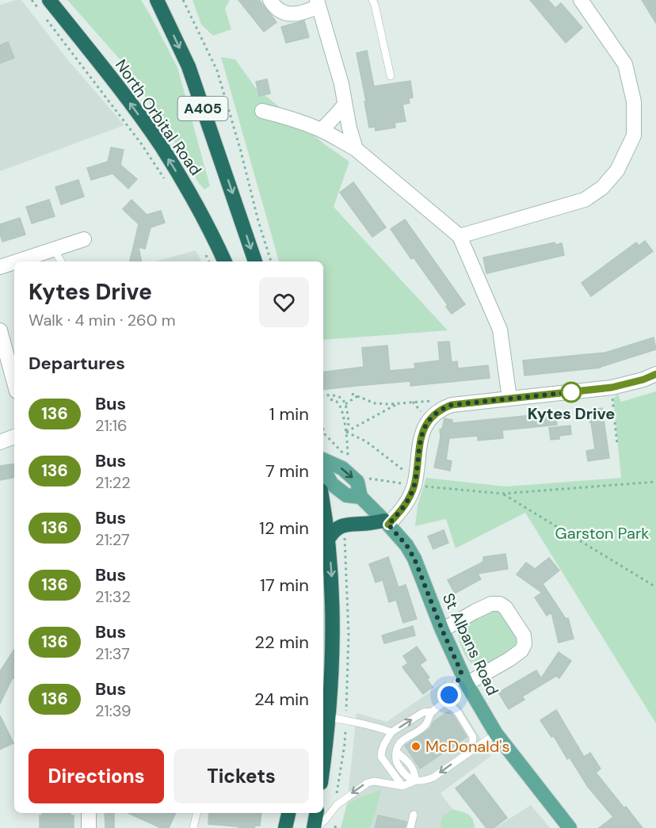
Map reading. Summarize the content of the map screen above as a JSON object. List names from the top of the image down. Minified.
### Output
{"streets":{"highway":["A405","North Orbital Road"],"main road":["St Albans Road"]},"parks":["Garston Park"],"places":["Kytes Drive","McDonald's"],"lines":["bus line 136"],"page":{"heading":[["Kytes Drive","Walk · 4 min · 260 m"],"Departures"],"list":[{"mark":"136","name":"Bus","note":"21:16","value":"1 min"},{"mark":"136","name":"Bus","note":"21:22","value":"7 min"},{"mark":"136","name":"Bus","note":"21:27","value":"12 min"},{"mark":"136","name":"Bus","note":"21:32","value":"17 min"},{"mark":"136","name":"Bus","note":"21:37","value":"22 min"},{"mark":"136","name":"Bus","note":"21:39","value":"24 min"}],"buttons":["Directions","Tickets"]}}
